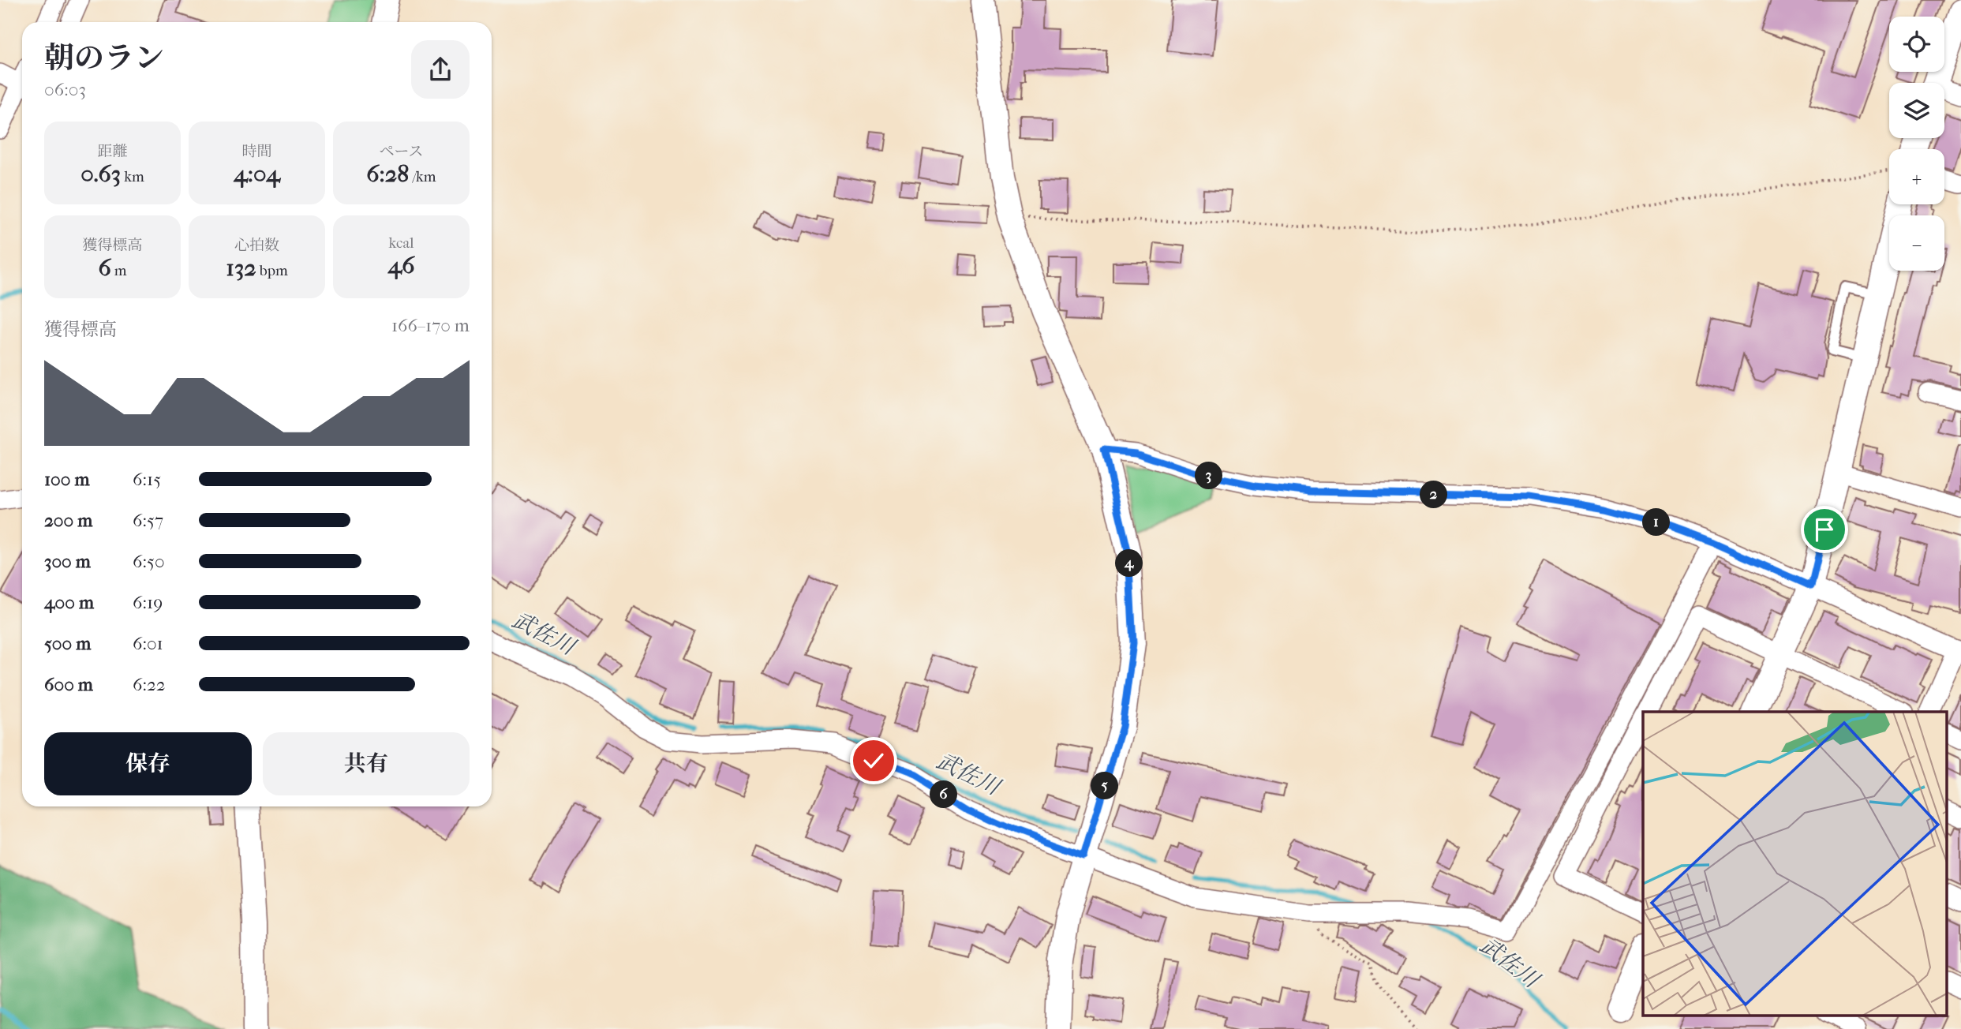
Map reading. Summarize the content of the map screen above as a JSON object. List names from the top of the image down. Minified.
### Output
{"water":["武佐川"],"page":{"map_buttons":["+","−"],"heading":["朝のラン","06:03"],"stats":[["距離","0.63 km"],["時間","4:04"],["ペース","6:28 /km"],["獲得標高","6 m"],["心拍数","132 bpm"],["kcal","46"]],"chart":["獲得標高","166–170 m"],"list":[{"name":"100 m","note":"6:15"},{"name":"200 m","note":"6:57"},{"name":"300 m","note":"6:50"},{"name":"400 m","note":"6:19"},{"name":"500 m","note":"6:01"},{"name":"600 m","note":"6:22"}],"pins":["3","2","1","4","5","6"],"buttons":["保存","共有"]}}
